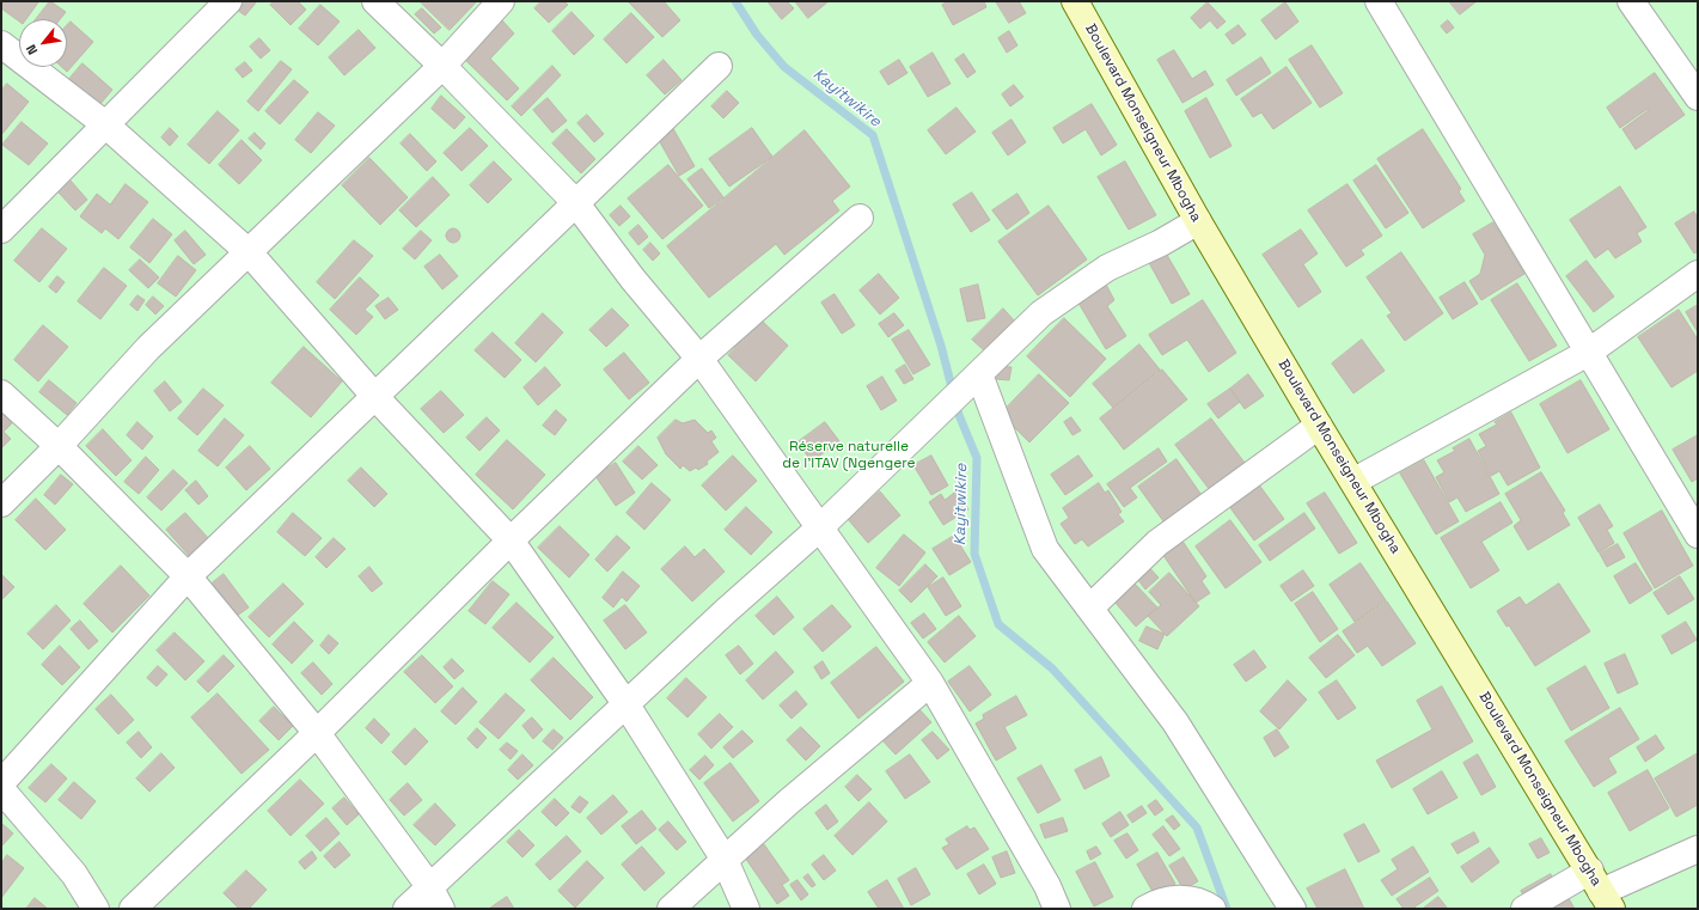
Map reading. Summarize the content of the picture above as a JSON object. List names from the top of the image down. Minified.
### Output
{"streets":{"street":["Boulevard Monseigneur Mbogha"]},"water":["Kayitwikire"],"parks":["Réserve naturelle de l'ITAV (Ngengere"],"north":"bottom left"}
